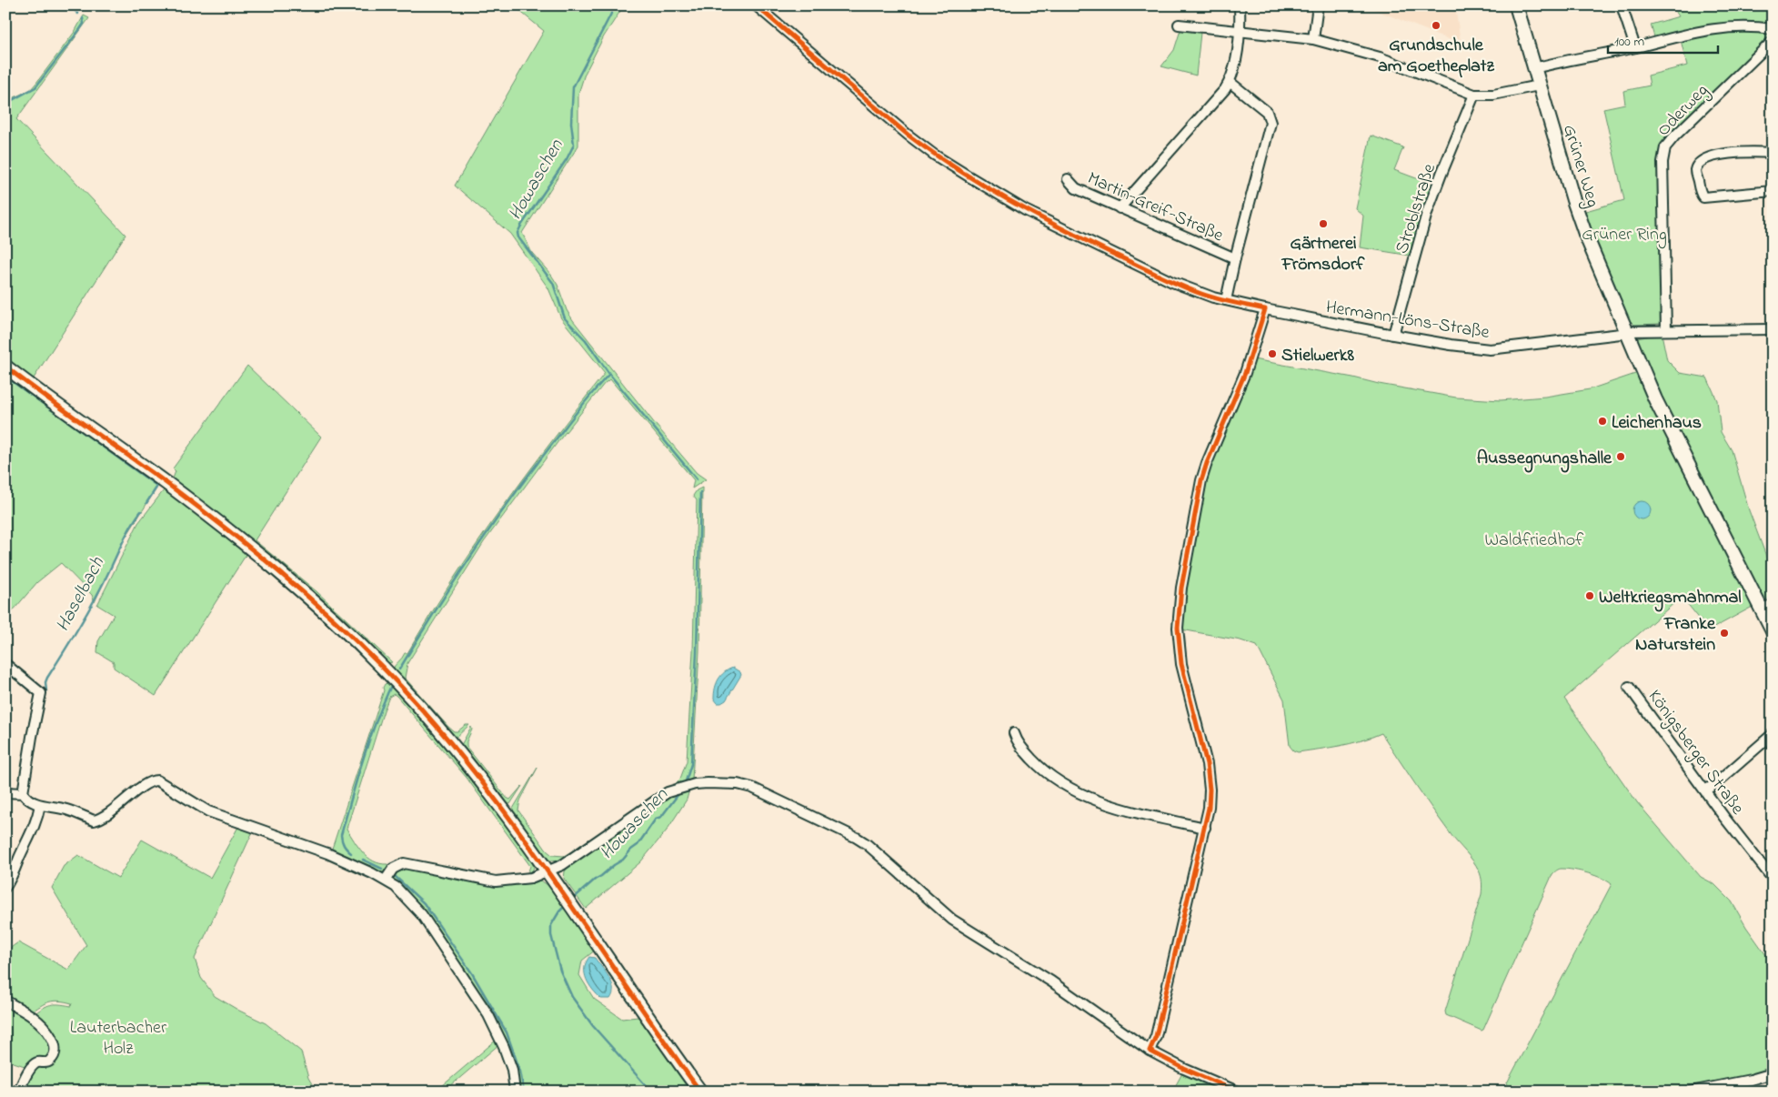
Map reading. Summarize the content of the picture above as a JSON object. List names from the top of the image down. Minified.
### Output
{"streets":{"street":["Oderweg","Grüner Weg","Martin-Greif-Straße","Stroblstraße","Hermann-Löns-Straße","Königsberger Straße"]},"crossings":[["Oderweg","Hermann-Löns-Straße"],["Grüner Weg","Hermann-Löns-Straße"],["Stroblstraße","Hermann-Löns-Straße"]],"water":["Howaschen","Haselbach"],"parks":["Grüner Ring","Waldfriedhof","Lauterbacher Holz"],"places":["Grundschule am Goetheplatz","Gärtnerei Frömsdorf","Stielwerk8","Leichenhaus","Aussegnungshalle","Weltkriegsmahnmal","Franke Naturstein"],"scale_bar":"100 m"}
